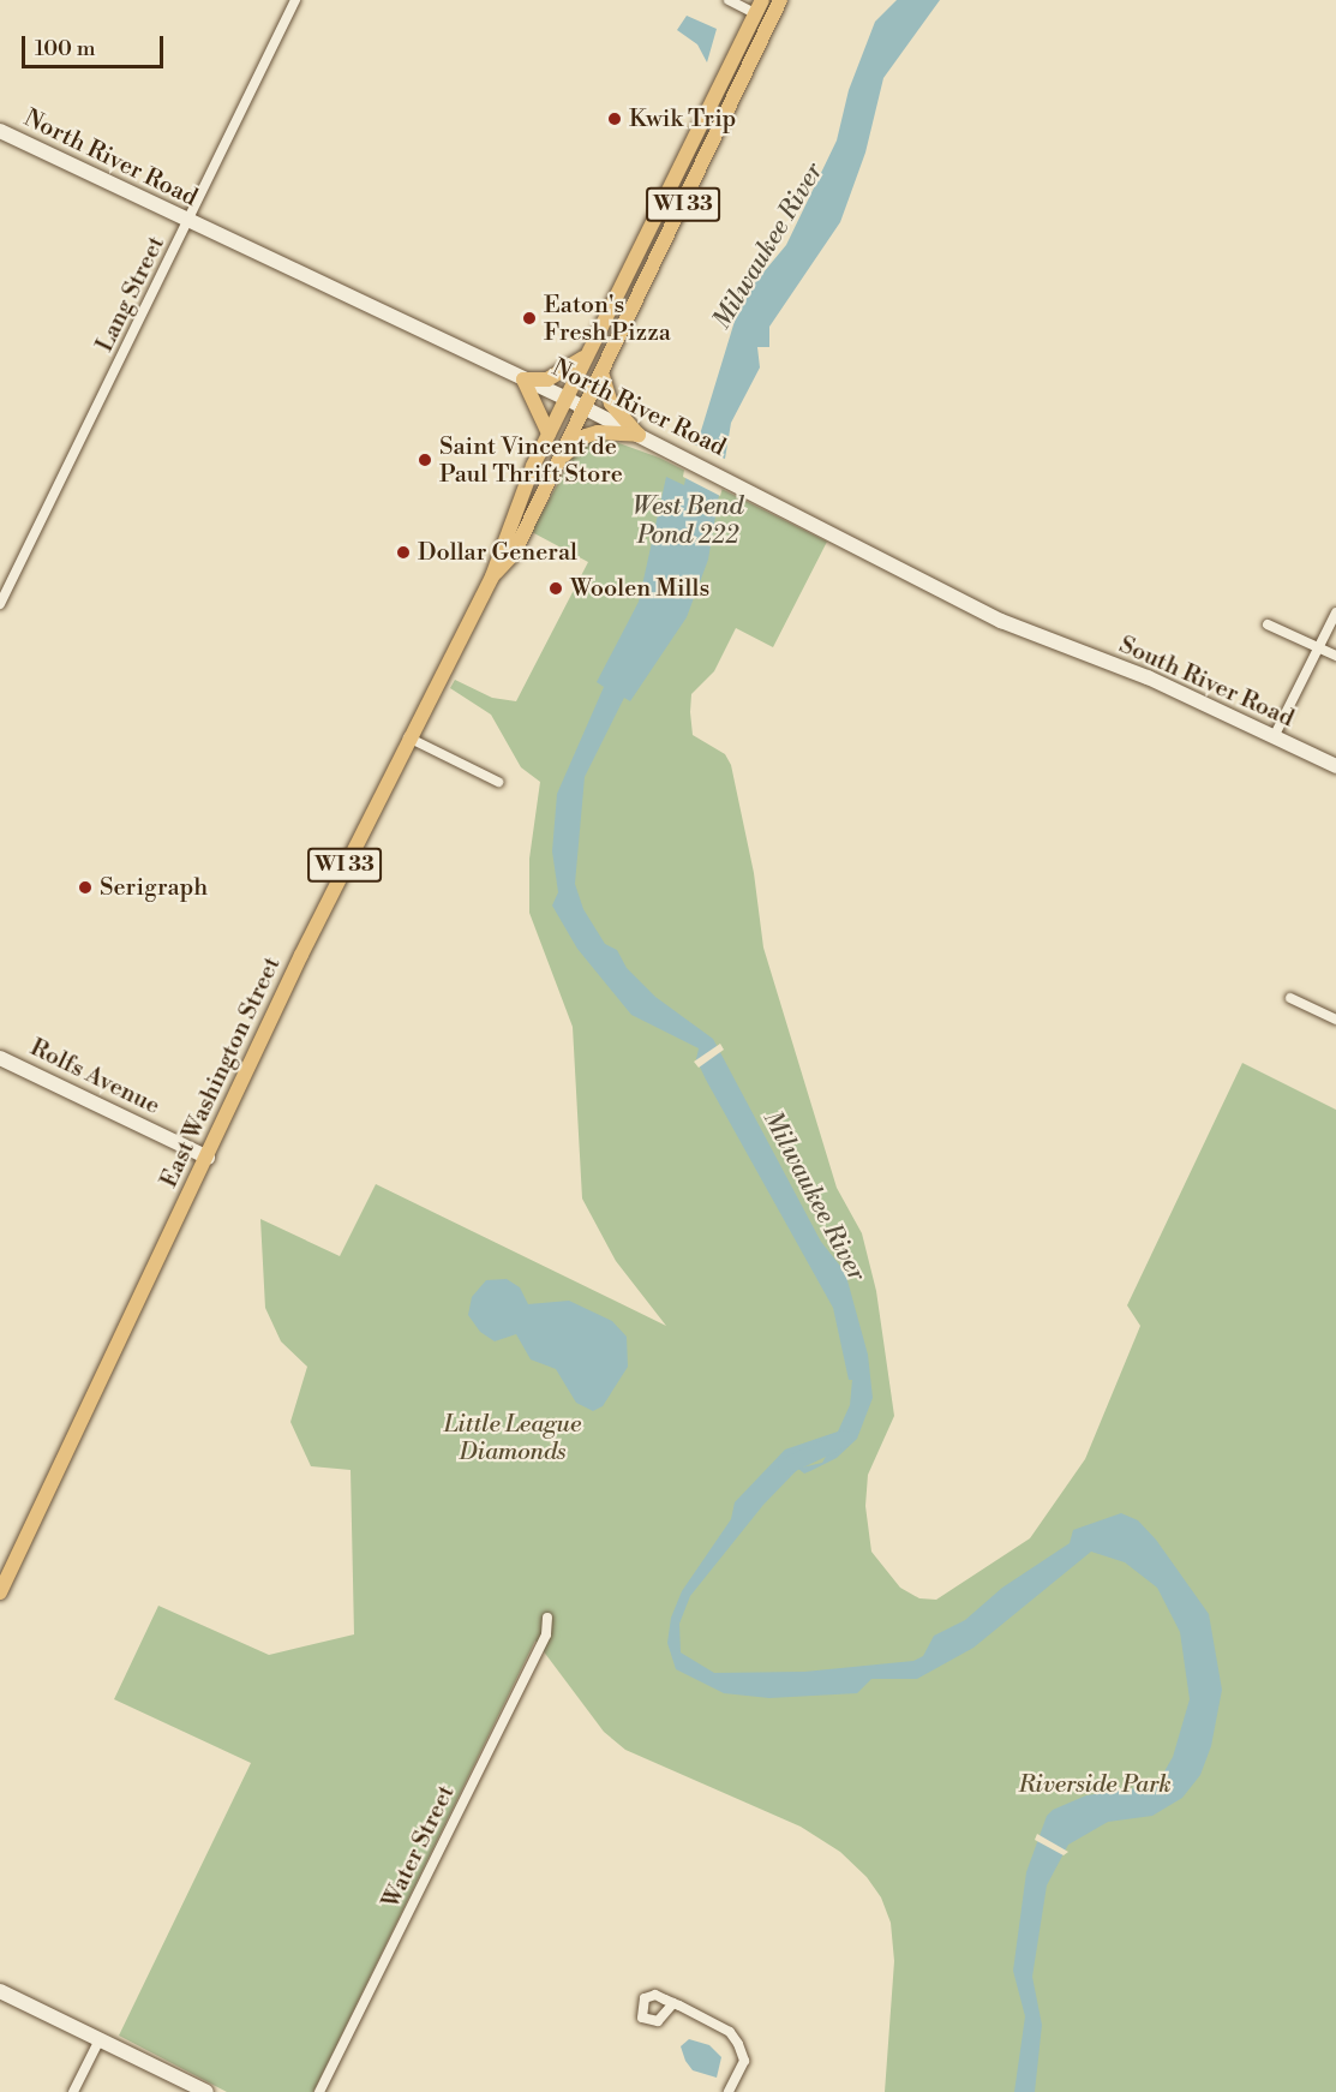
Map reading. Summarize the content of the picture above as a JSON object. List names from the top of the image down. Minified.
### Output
{"streets":{"main road":["WI 33","East Washington Street"],"street":["North River Road","Lang Street","South River Road","Rolfs Avenue","Water Street"]},"crossings":[["North River Road","Lang Street"],["North River Road","South River Road"],["North River Road","East Washington Street"],["East Washington Street","Rolfs Avenue"]],"water":["Milwaukee River","West Bend Pond 222"],"parks":["Little League Diamonds","Riverside Park"],"places":["Kwik Trip","Eaton's Fresh Pizza","Saint Vincent de Paul Thrift Store","Dollar General","Woolen Mills","Serigraph"],"scale_bar":"100 m"}
